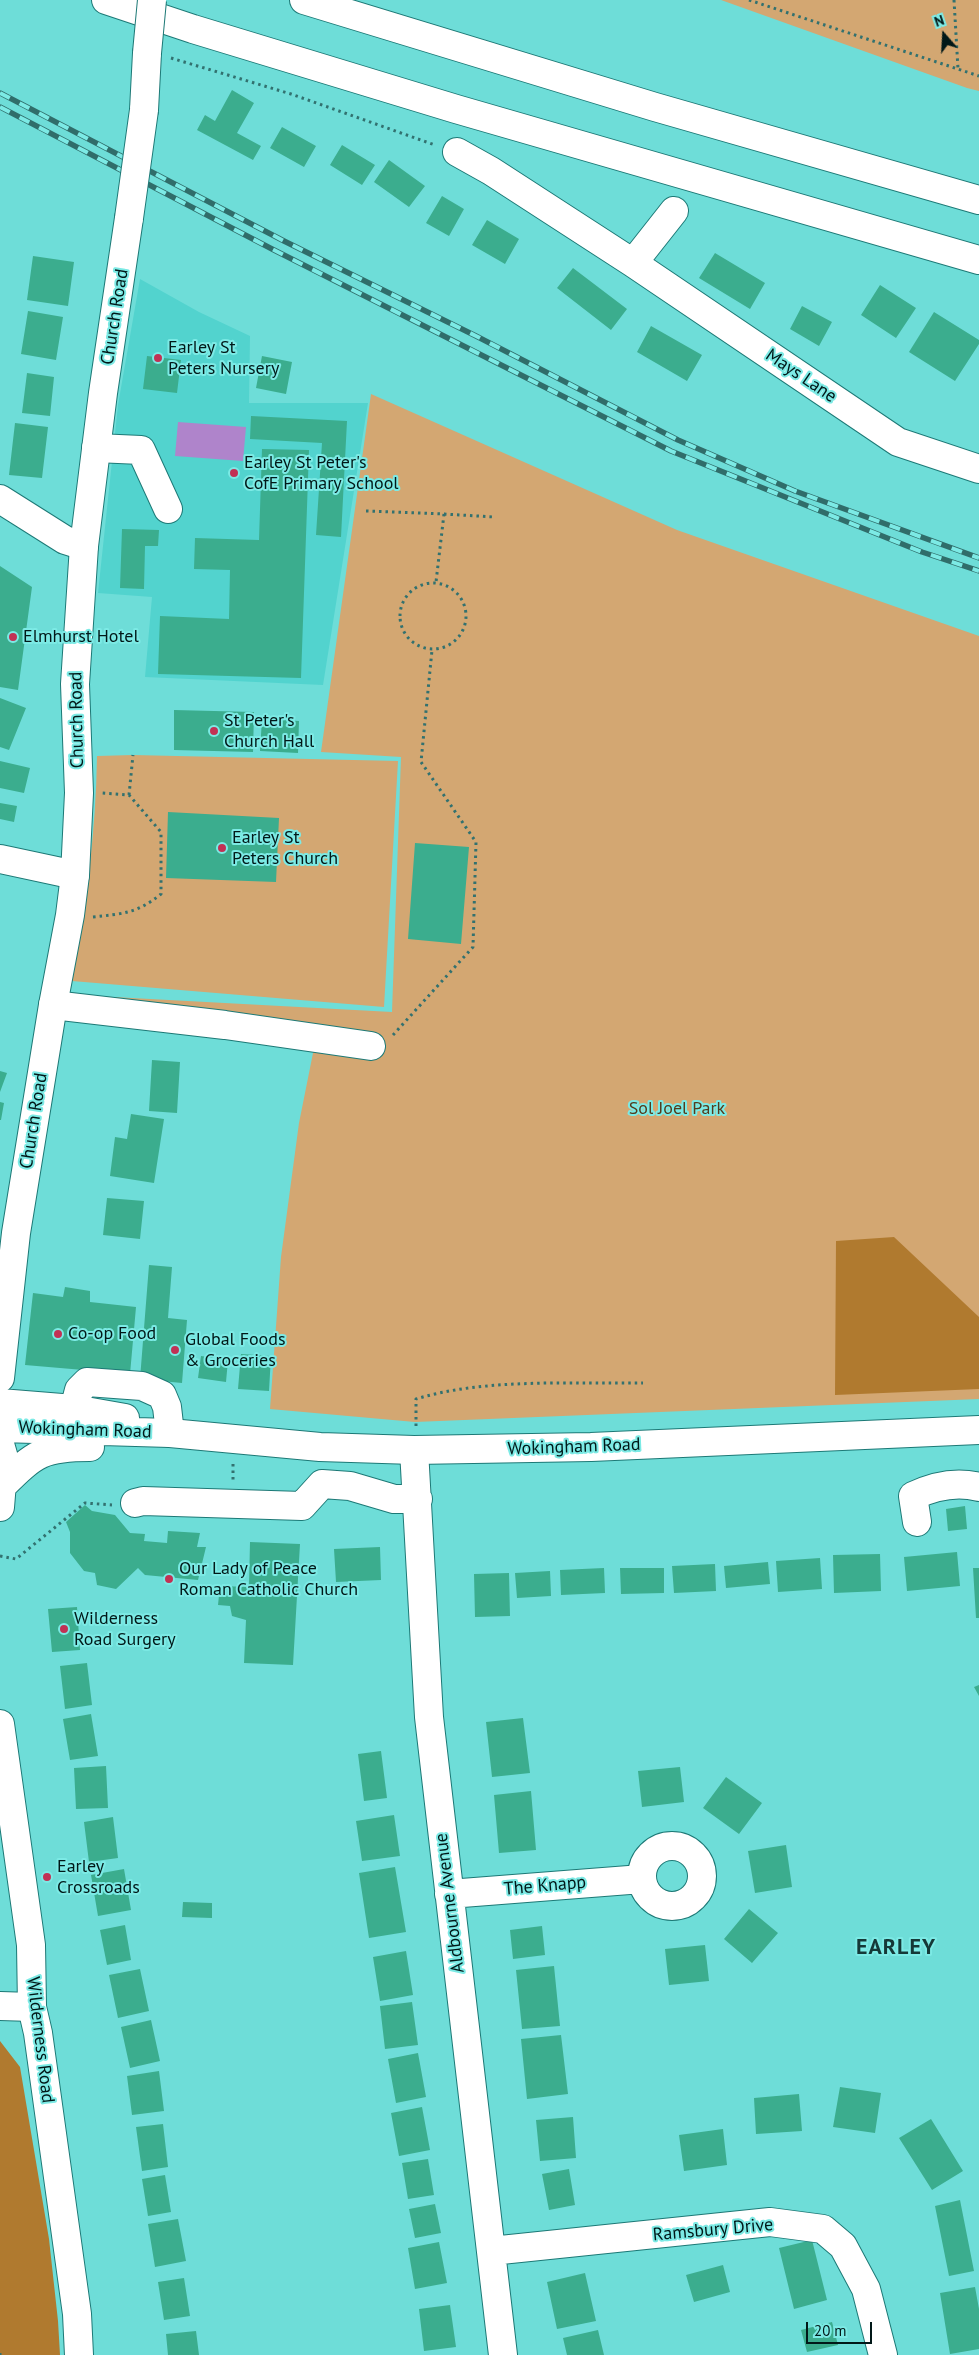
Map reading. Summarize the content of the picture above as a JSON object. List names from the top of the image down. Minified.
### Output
{"streets":{"main road":["Church Road","Mays Lane","Wokingham Road","The Knapp","Aldbourne Avenue","Wilderness Road","Ramsbury Drive"]},"crossings":[["Wokingham Road","Aldbourne Avenue"],["The Knapp","Aldbourne Avenue"],["Aldbourne Avenue","Ramsbury Drive"]],"districts":["EARLEY"],"parks":["Sol Joel Park"],"places":["Earley St Peters Nursery","Earley St Peter's CofE Primary School","Elmhurst Hotel","St Peter's Church Hall","Earley St Peters Church","Co-op Food","Global Foods & Groceries","Our Lady of Peace Roman Catholic Church","Wilderness Road Surgery","Earley Crossroads"],"scale_bar":"20 m","north":"top"}
